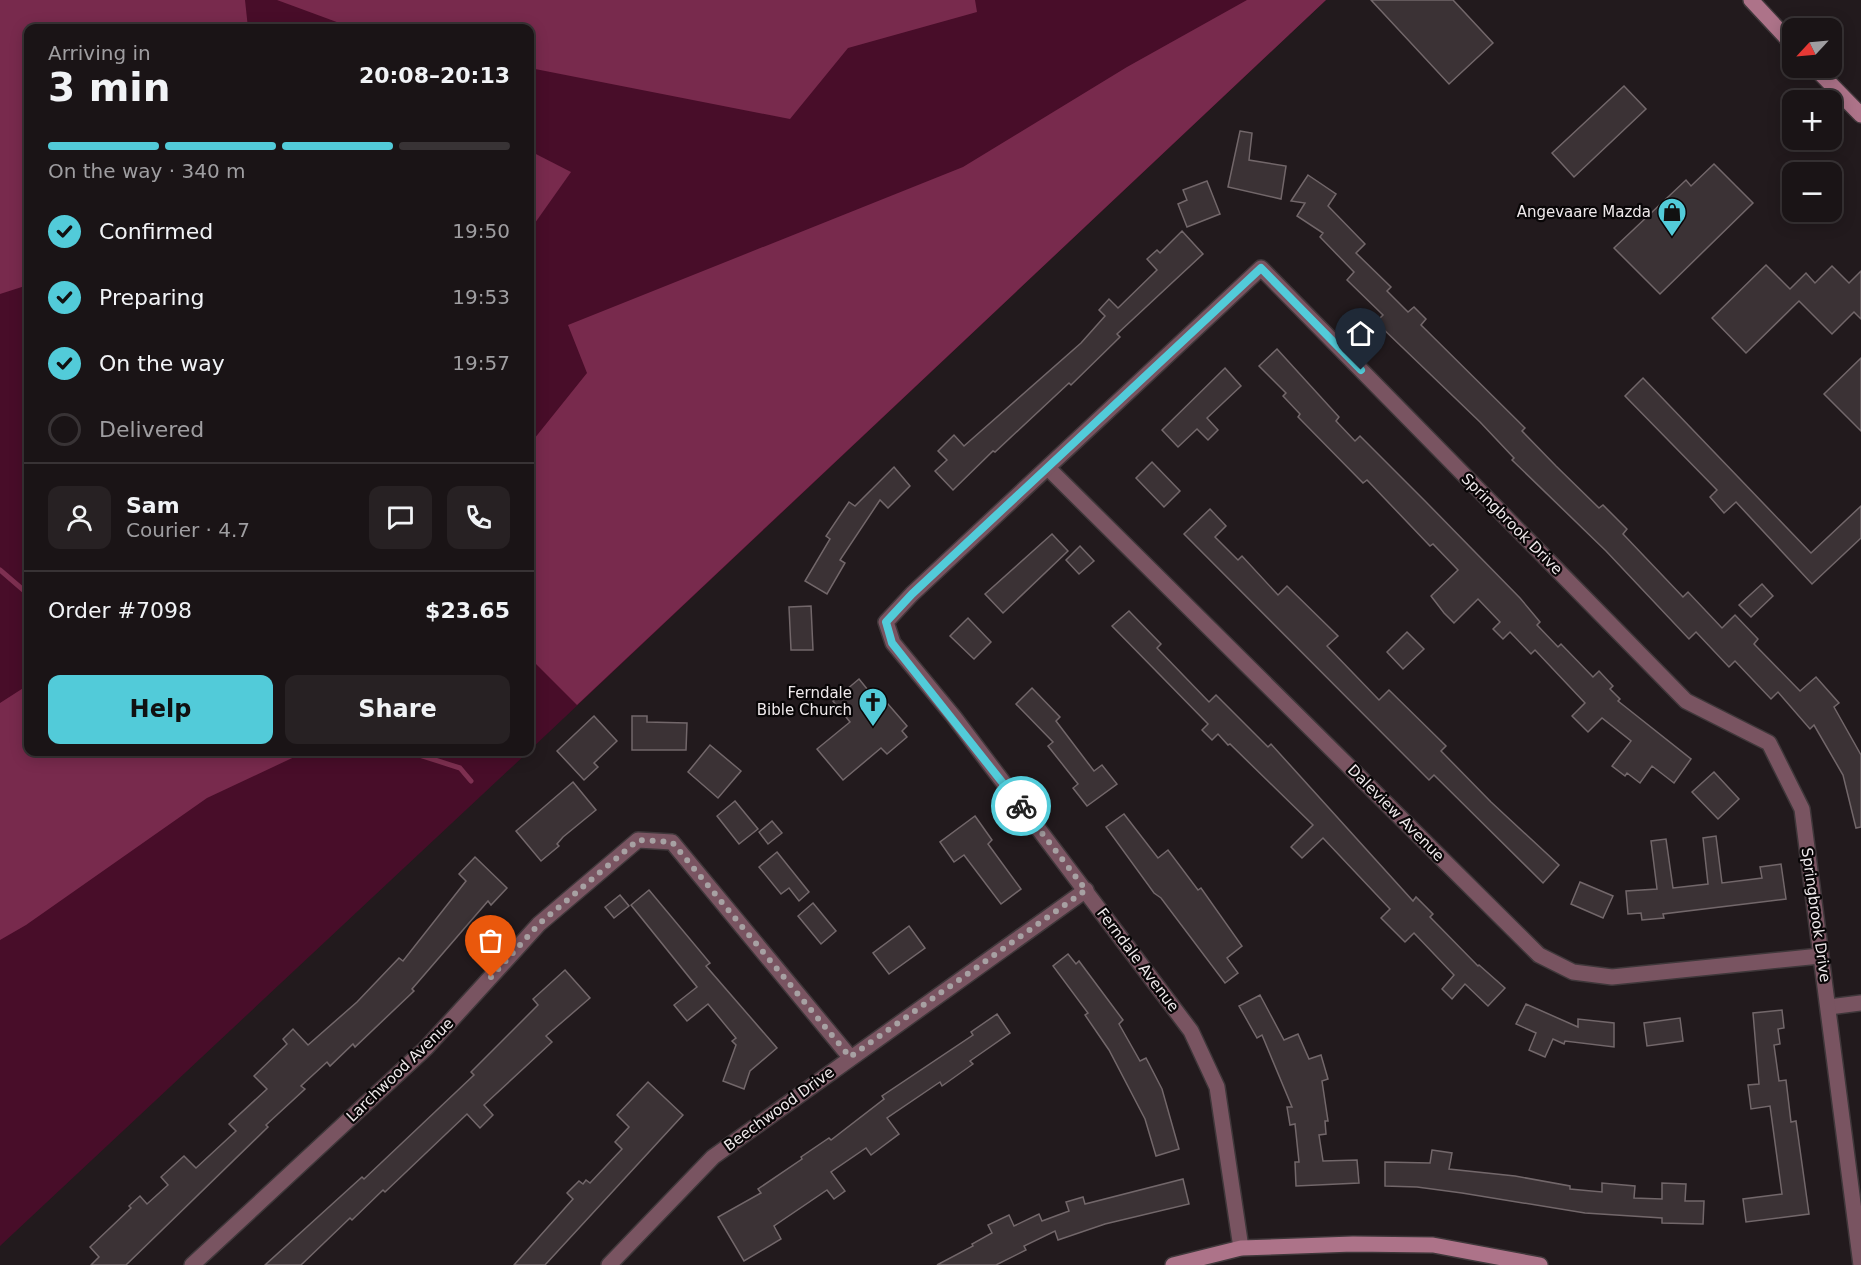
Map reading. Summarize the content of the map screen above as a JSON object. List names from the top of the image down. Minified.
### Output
{"streets":{"street":["Springbrook Drive","Daleview Avenue","Ferndale Avenue","Larchwood Avenue","Beechwood Drive"]},"crossings":[["Springbrook Drive","Daleview Avenue"],["Springbrook Drive","Ferndale Avenue"],["Ferndale Avenue","Beechwood Drive"],["Larchwood Avenue","Beechwood Drive"]],"places":{"shop":["Angevaare Mazda"],"church":["Ferndale Bible Church"]},"north":"bottom left","page":{"map_buttons":["+","−"],"heading":["3 min","Arriving in","20:08–20:13"],"panel":["Sam","Courier · 4.7","Order #7098","$23.65"],"bar":"On the way · 340 m","list":[["Confirmed","19:50"],["Preparing","19:53"],["On the way","19:57"],"Delivered"],"buttons":["Help","Share"]}}
